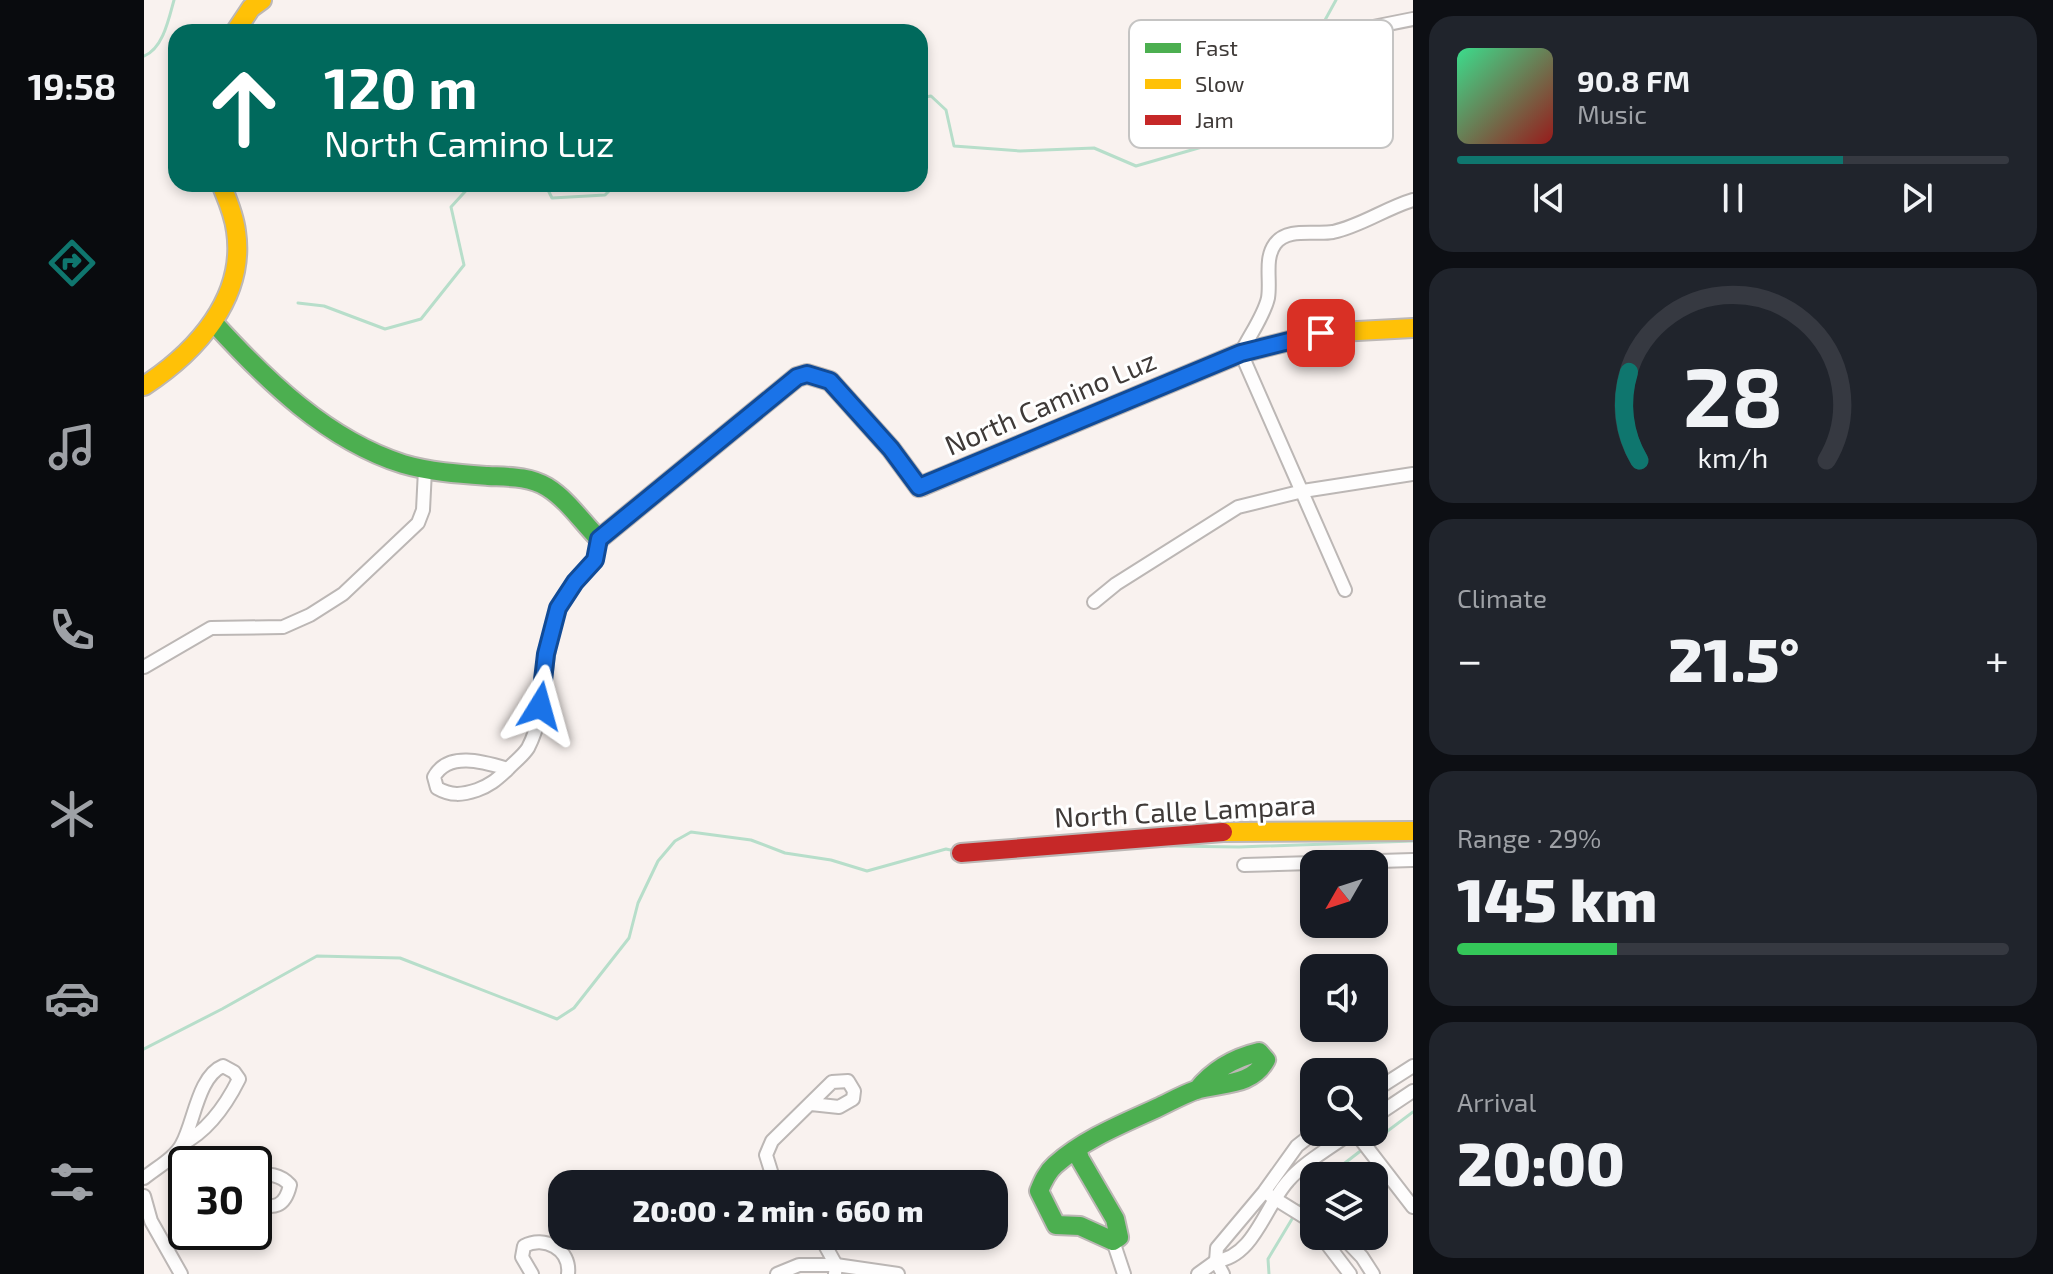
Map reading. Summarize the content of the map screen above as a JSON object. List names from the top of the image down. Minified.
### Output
{"streets":{"street":["North Camino Luz","North Calle Lampara"]},"legend":["Fast","Slow","Jam"],"north":"bottom left","page":{"tabs":"19:58","turn":["120 m","North Camino Luz"],"song":["90.8 FM","Music"],"tile":["Climate",["Range · 29%","145 km"],["Arrival","20:00"]],"heat":["−","21.5°","+"],"limit":"30","trip":"20:00 · 2 min · 660 m","gauge":["28","km/h"]}}
